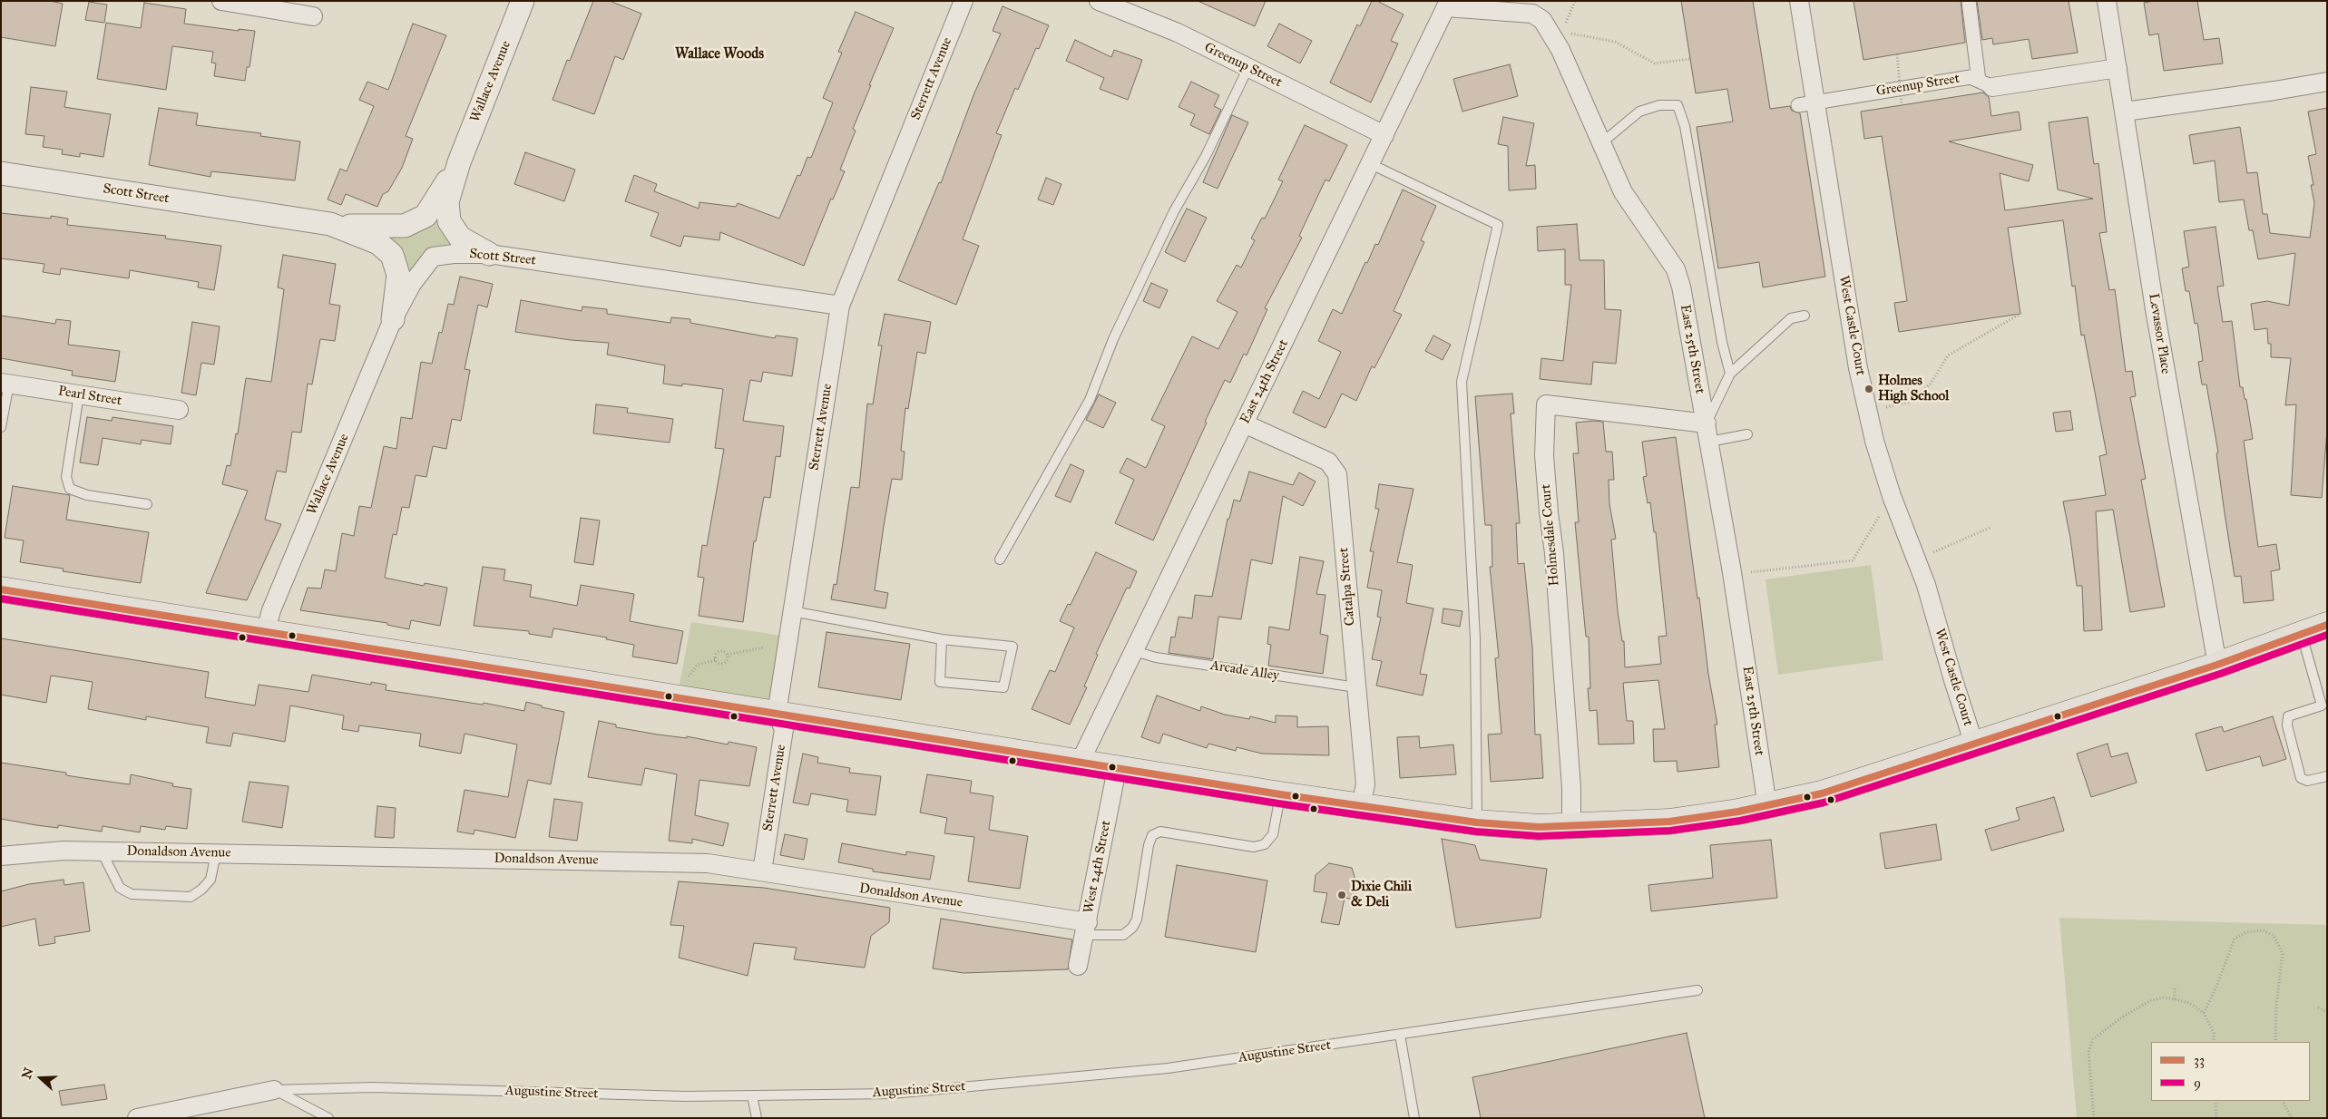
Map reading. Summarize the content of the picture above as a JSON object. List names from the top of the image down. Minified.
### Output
{"streets":{"street":["Greenup Street","Sterrett Avenue","Wallace Avenue","Scott Street","West Castle Court","Levassor Place","East 25th Street","East 24th Street","Pearl Street","Holmesdale Court","Catalpa Street","Donaldson Avenue","West 24th Street","Augustine Street"],"lane":["Arcade Alley"]},"crossings":[["Greenup Street","West Castle Court"],["Greenup Street","Levassor Place"],["Greenup Street","East 24th Street"],["Sterrett Avenue","Scott Street"],["Sterrett Avenue","Donaldson Avenue"],["Wallace Avenue","Scott Street"],["East 25th Street","East 24th Street"],["East 25th Street","Holmesdale Court"],["East 24th Street","Catalpa Street"],["East 24th Street","Arcade Alley"],["Catalpa Street","Arcade Alley"],["Donaldson Avenue","West 24th Street"]],"districts":["Wallace Woods"],"places":["Holmes High School","Dixie Chili & Deli"],"lines":["transit line 33","transit line 9"],"legend":["33","9"],"north":"left"}
